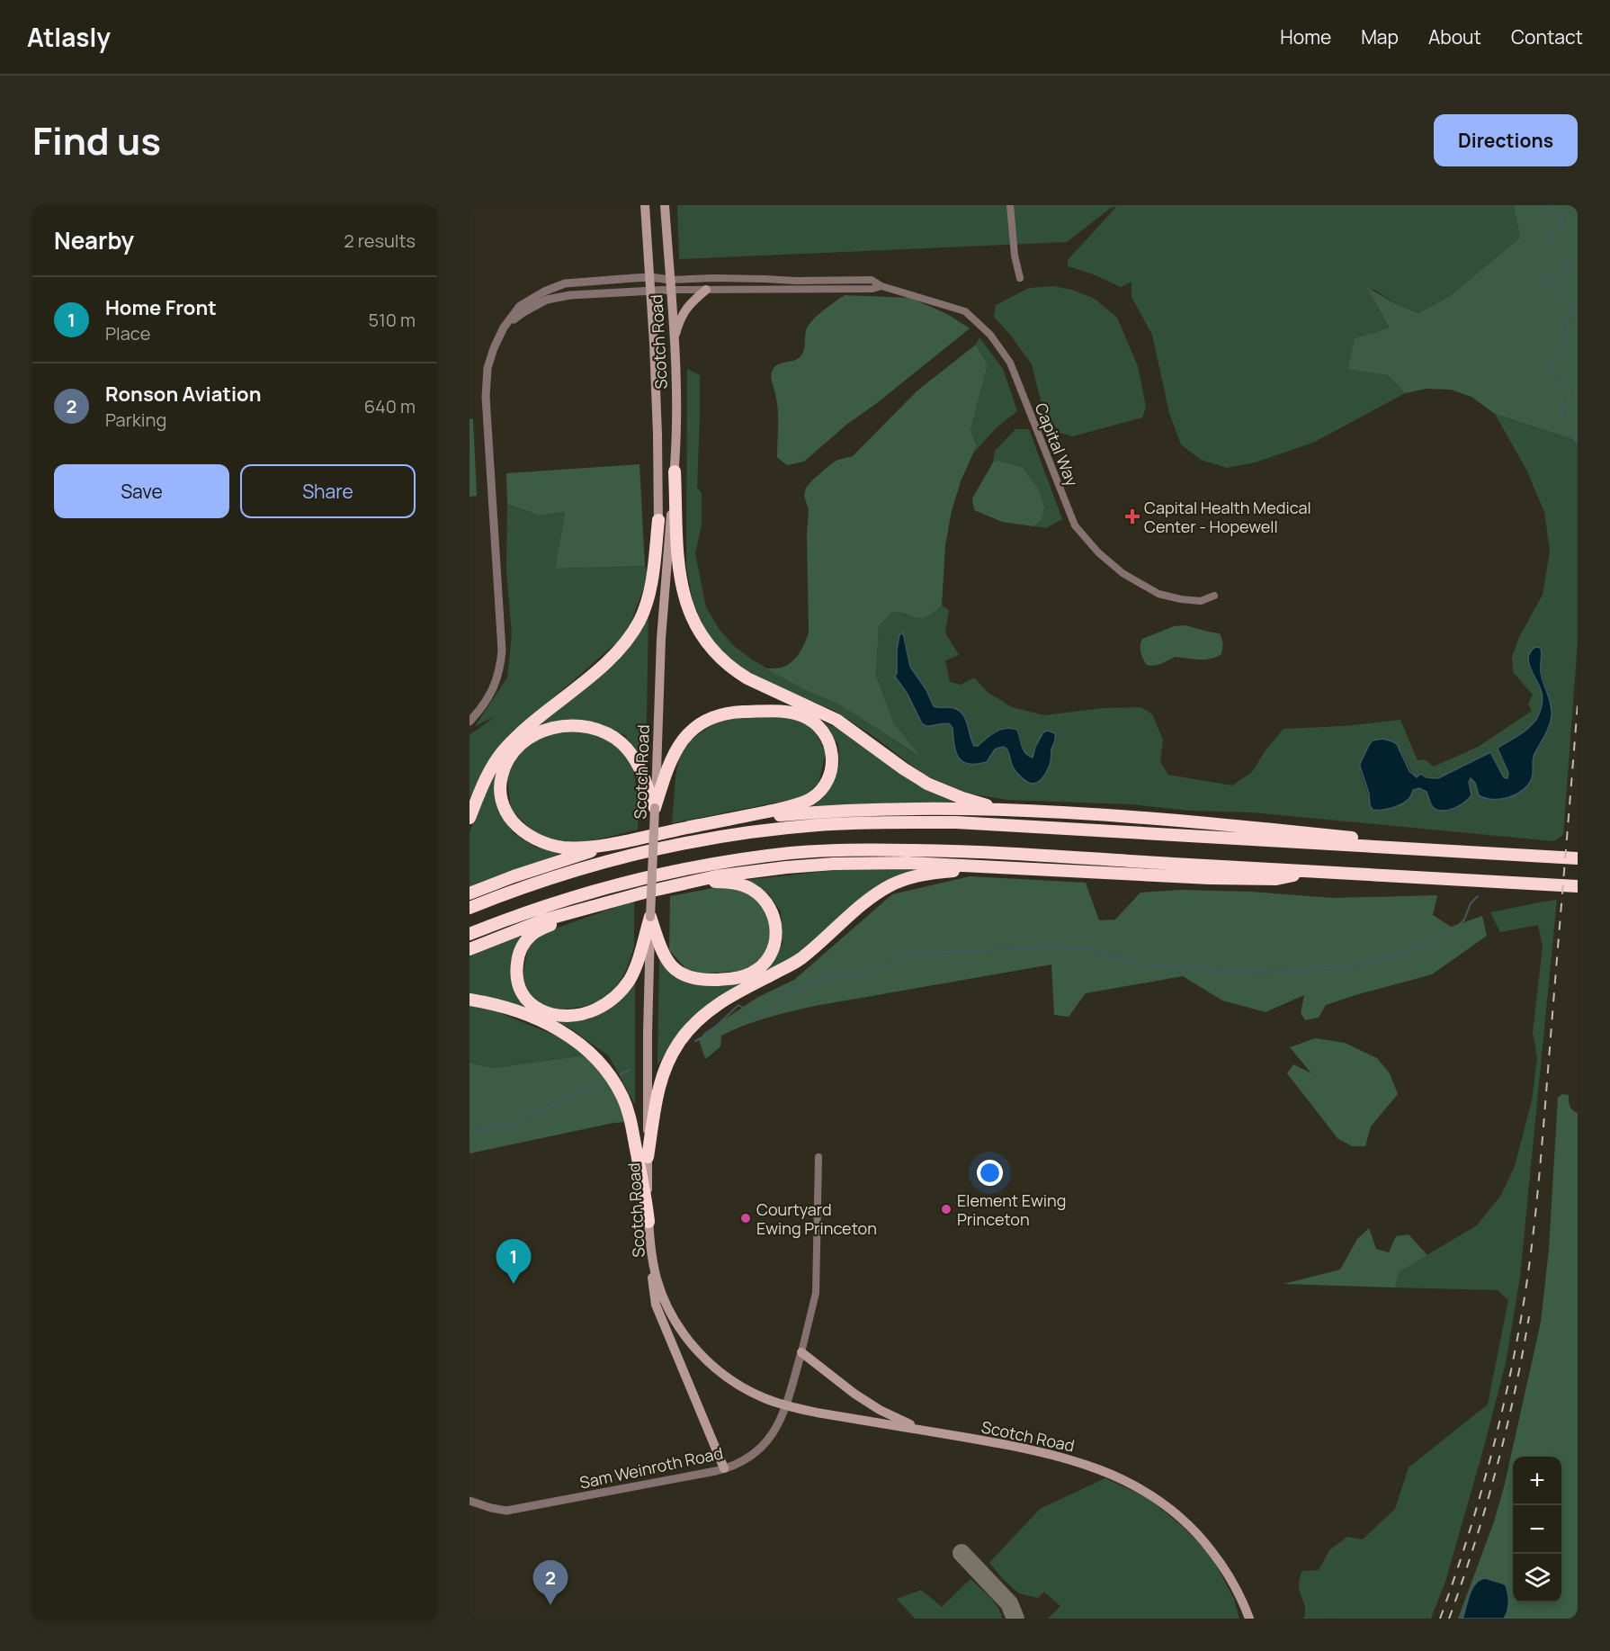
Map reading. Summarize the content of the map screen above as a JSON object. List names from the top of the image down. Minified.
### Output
{"streets":{"main road":["Scotch Road"],"street":["Capital Way","Sam Weinroth Road"]},"crossings":[["Scotch Road","Capital Way"],["Scotch Road","Sam Weinroth Road"]],"places":{"health":["Capital Health Medical Center - Hopewell"],"other":["Element Ewing Princeton","Courtyard Ewing Princeton"]},"page":{"header":"Atlasly","nav":["Home","Map","About","Contact"],"title":"Find us","buttons":["Directions",["Save","Share"]],"heading":["Nearby","2 results"],"list":[{"mark":"1","name":"Home Front","note":"Place","value":"510 m"},{"mark":"2","name":"Ronson Aviation","note":"Parking","value":"640 m"}],"pins":["1","2"],"map_buttons":["+","−"]}}
